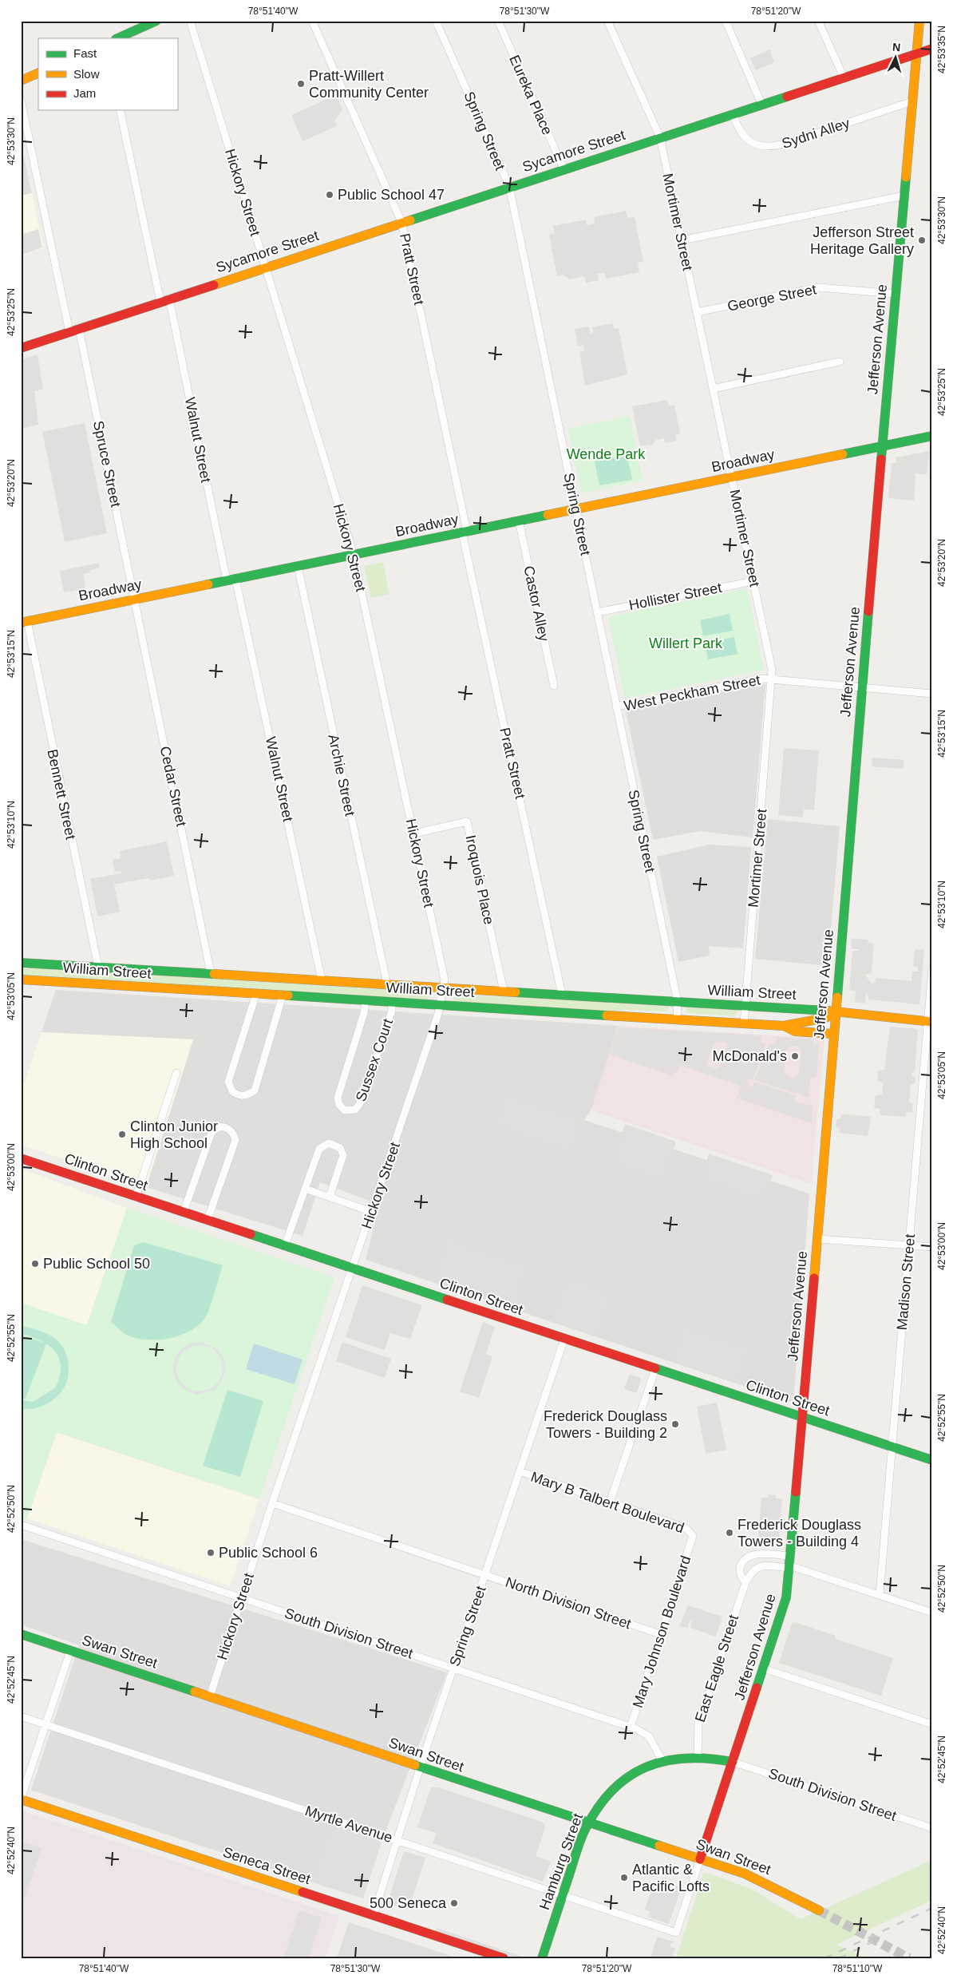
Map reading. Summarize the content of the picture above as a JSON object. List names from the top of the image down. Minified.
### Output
{"streets":{"main road":["Sycamore Street","Jefferson Avenue","Broadway","William Street","Clinton Street","Swan Street","Hamburg Street","Seneca Street"],"street":["Eureka Place","Spring Street","Sydni Alley","Hickory Street","Mortimer Street","Pratt Street","George Street","Walnut Street","Spruce Street","Hollister Street","Castor Alley","West Peckham Street","Archie Street","Cedar Street","Bennett Street","Iroquois Place","Sussex Court","Madison Street","Mary B Talbert Boulevard","North Division Street","Mary Johnson Boulevard","South Division Street","East Eagle Street","Myrtle Avenue"]},"crossings":[["Eureka Place","Sycamore Street"],["Spring Street","Sycamore Street"],["Spring Street","Broadway"],["Spring Street","Hollister Street"],["Spring Street","West Peckham Street"],["Spring Street","William Street"],["Spring Street","Clinton Street"],["Spring Street","Mary B Talbert Boulevard"],["Spring Street","North Division Street"],["Spring Street","South Division Street"],["Spring Street","Swan Street"],["Spring Street","Myrtle Avenue"],["Spring Street","Seneca Street"],["Sydni Alley","Sycamore Street"],["Sydni Alley","Jefferson Avenue"],["Sycamore Street","Hickory Street"],["Sycamore Street","Mortimer Street"],["Sycamore Street","Pratt Street"],["Sycamore Street","Jefferson Avenue"],["Sycamore Street","Walnut Street"],["Sycamore Street","Spruce Street"],["Hickory Street","Broadway"],["Hickory Street","Iroquois Place"],["Hickory Street","William Street"],["Hickory Street","Clinton Street"],["Hickory Street","North Division Street"],["Hickory Street","South Division Street"],["Hickory Street","Swan Street"],["Mortimer Street","George Street"],["Mortimer Street","Broadway"],["Mortimer Street","Hollister Street"],["Mortimer Street","West Peckham Street"],["Mortimer Street","William Street"],["Pratt Street","Broadway"],["Pratt Street","William Street"],["George Street","Jefferson Avenue"],["Jefferson Avenue","Broadway"],["Jefferson Avenue","West Peckham Street"],["Jefferson Avenue","William Street"],["Jefferson Avenue","Clinton Street"],["Jefferson Avenue","South Division Street"],["Jefferson Avenue","Swan Street"],["Jefferson Avenue","East Eagle Street"],["Jefferson Avenue","Myrtle Avenue"],["Jefferson Avenue","Hamburg Street"],["Walnut Street","Broadway"],["Walnut Street","William Street"],["Broadway","Spruce Street"],["Broadway","Castor Alley"],["Broadway","Archie Street"],["Broadway","Cedar Street"],["Broadway","Bennett Street"],["Spruce Street","Cedar Street"],["Archie Street","William Street"],["Cedar Street","William Street"],["Bennett Street","William Street"],["Iroquois Place","William Street"],["William Street","Sussex Court"],["William Street","Madison Street"],["Clinton Street","Madison Street"],["Madison Street","East Eagle Street"],["Mary B Talbert Boulevard","Mary Johnson Boulevard"],["North Division Street","Mary Johnson Boulevard"],["Mary Johnson Boulevard","South Division Street"],["South Division Street","Hamburg Street"],["Swan Street","Hamburg Street"],["East Eagle Street","Hamburg Street"],["Myrtle Avenue","Hamburg Street"]],"parks":["Wende Park","Willert Park"],"places":["Pratt-Willert Community Center","Public School 47","Jefferson Street Heritage Gallery","McDonald's","Clinton Junior High School","Public School 50","Frederick Douglass Towers - Building 2","Frederick Douglass Towers - Building 4","Public School 6","Atlantic & Pacific Lofts","500 Seneca"],"legend":["Fast","Slow","Jam"],"north":"top","coordinates":["78°51'40\"W","78°51'30\"W","78°51'20\"W","42°53'35\"N","42°53'30\"N","42°53'25\"N","42°53'20\"N","42°53'15\"N","42°53'10\"N","42°53'05\"N","42°53'00\"N","42°52'55\"N","42°52'50\"N","42°52'45\"N","42°52'40\"N","78°51'10\"W"]}
